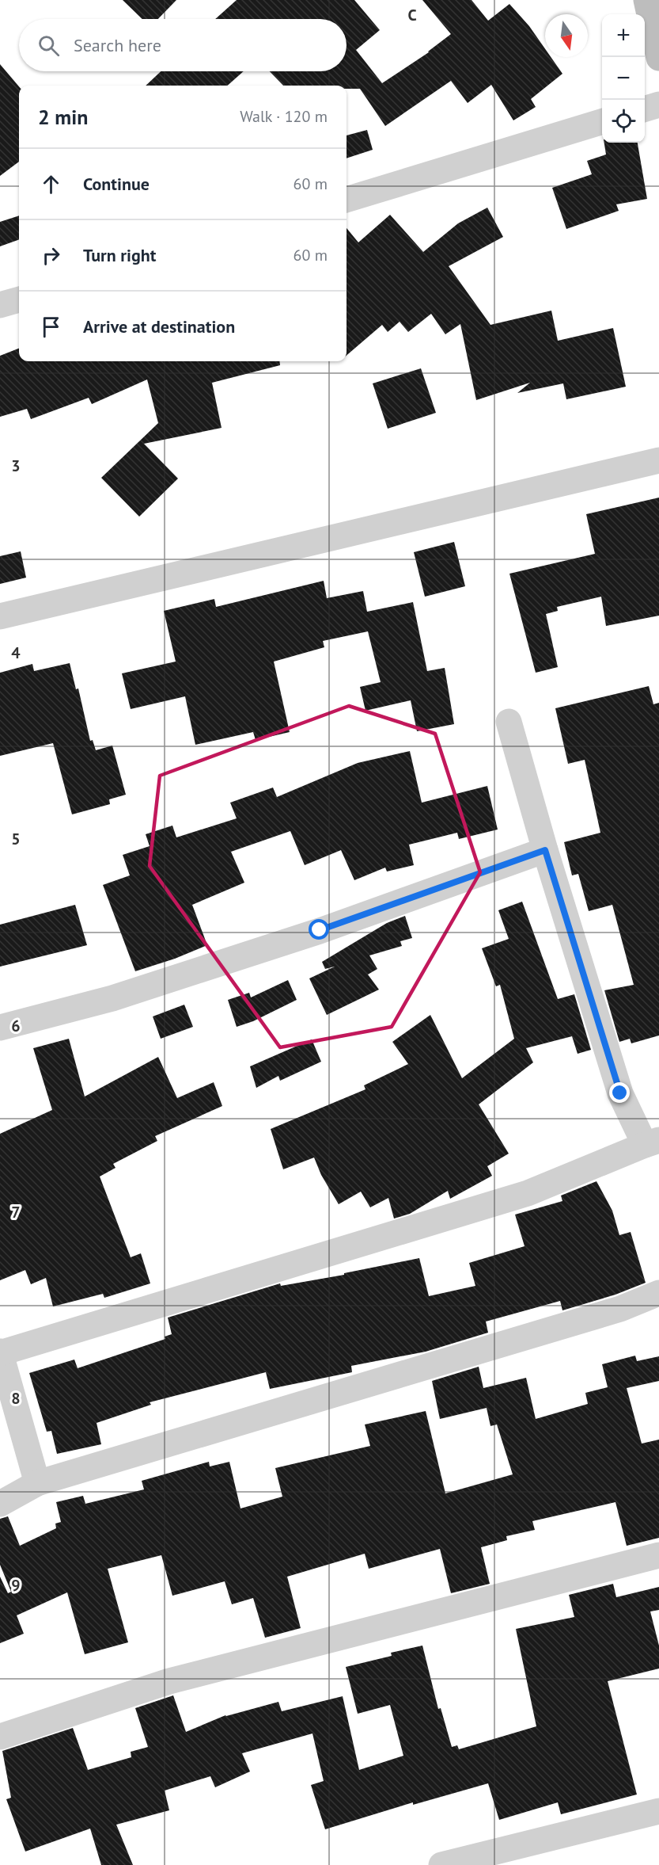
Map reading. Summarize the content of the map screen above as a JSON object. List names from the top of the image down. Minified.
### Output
{"north":"bottom","page":{"map_buttons":["+","−"],"search":"Search here","heading":["2 min","Walk · 120 m"],"list":[["Continue","60 m"],["Turn right","60 m"],"Arrive at destination"]},"grid":{"columns":["C"],"rows":["3","4","5","6","7","8","9"]}}
